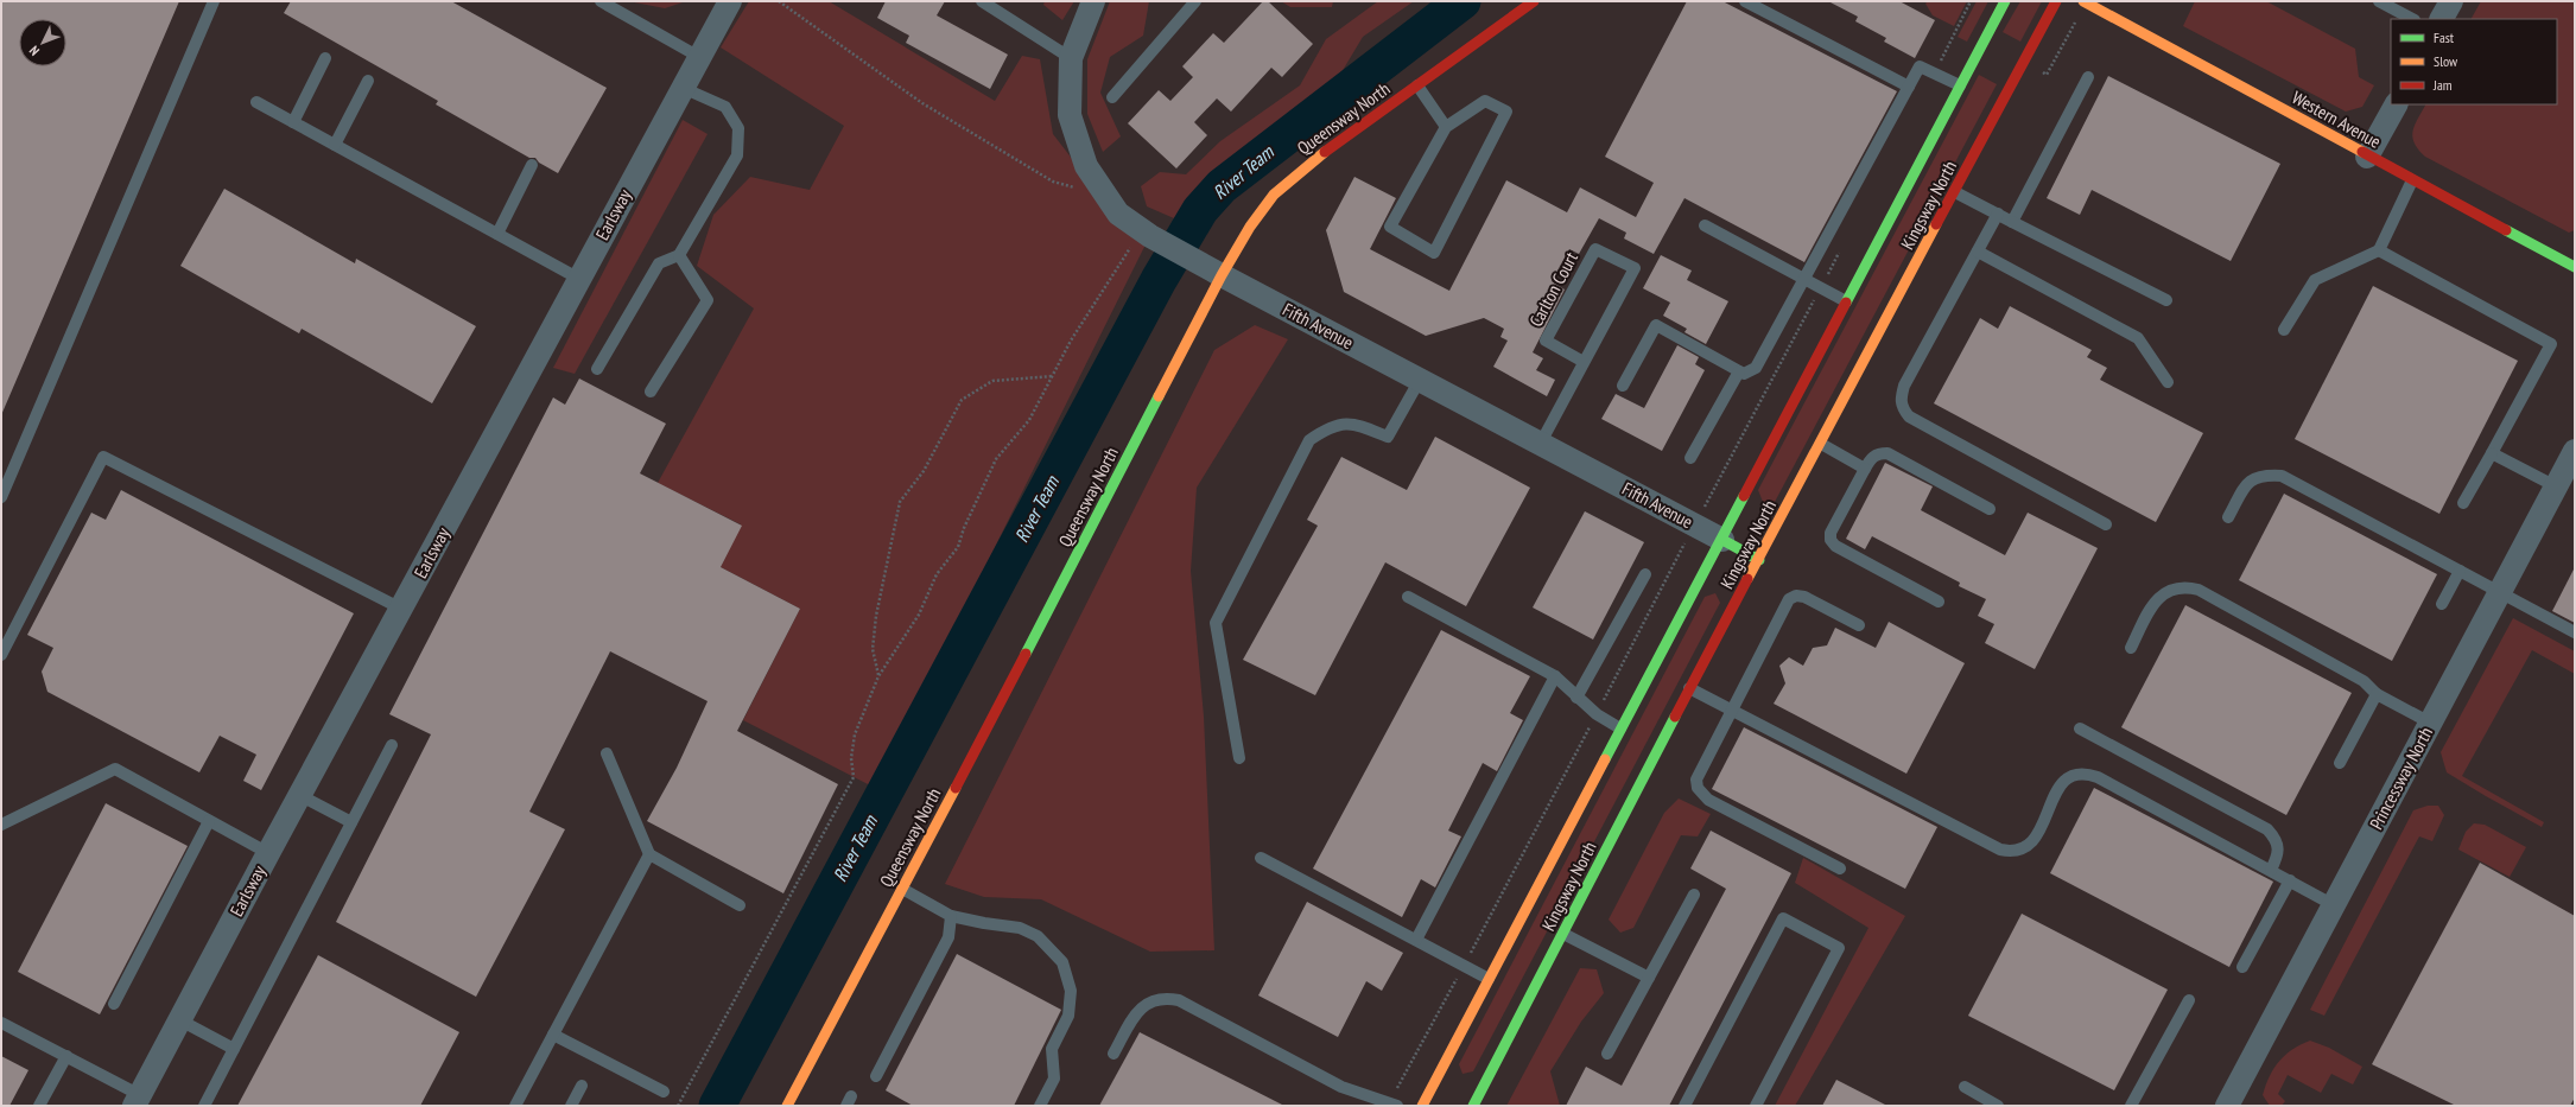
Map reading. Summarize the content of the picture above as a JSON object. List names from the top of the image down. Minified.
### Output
{"streets":{"street":["Queensway North","Western Avenue","Kingsway North","Earlsway","Fifth Avenue","Princessway North"],"lane":["Carlton Court"]},"crossings":[["Queensway North","Fifth Avenue"],["Kingsway North","Fifth Avenue"],["Carlton Court","Fifth Avenue"]],"water":["River Team"],"legend":["Fast","Slow","Jam"],"north":"bottom left"}
